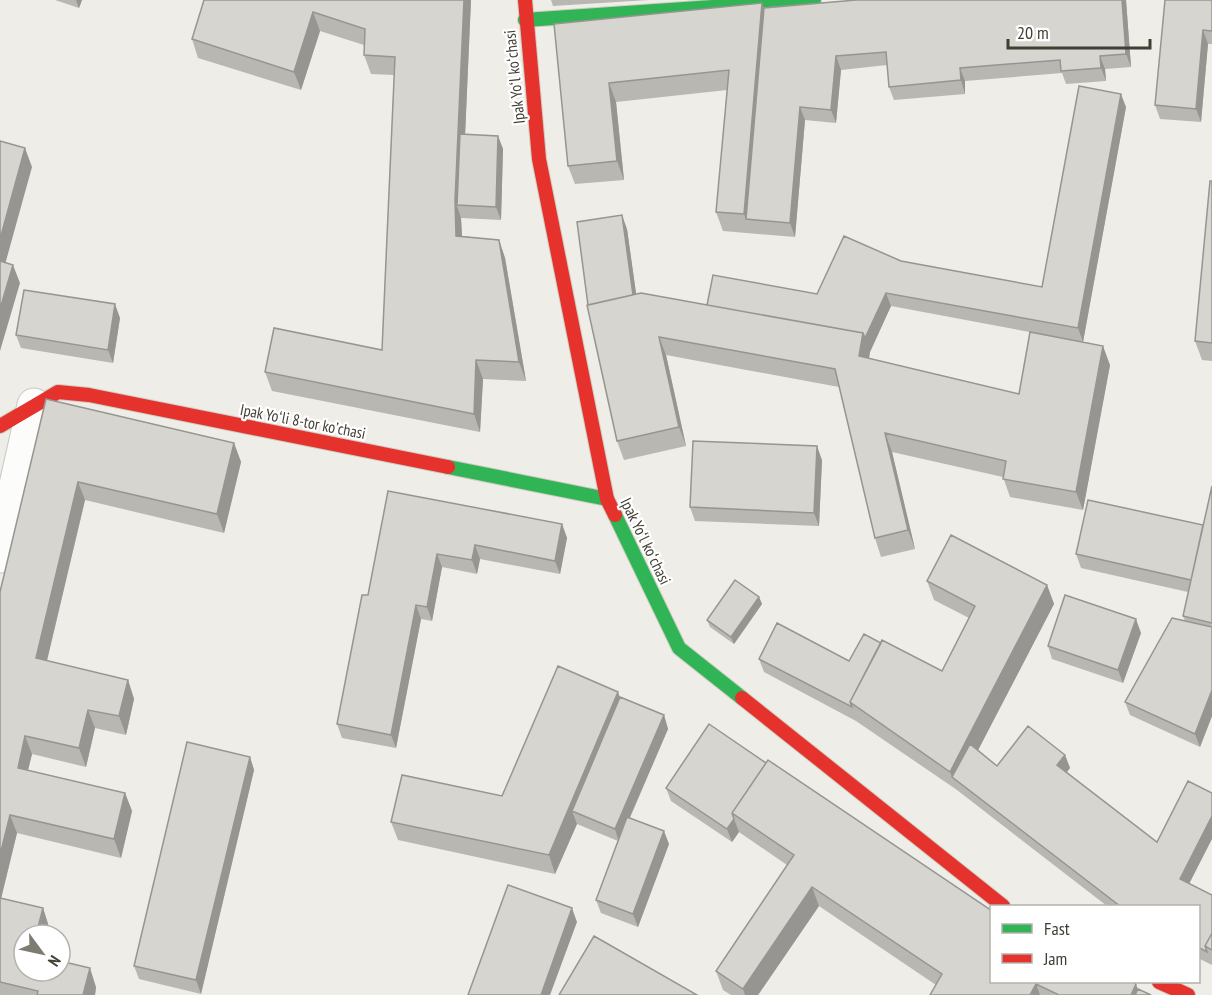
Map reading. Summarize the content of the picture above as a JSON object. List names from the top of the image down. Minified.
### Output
{"streets":{"street":["Ipak Yoʻl koʻchasi","Ipak Yoʻli 8-tor koʼchasi"]},"crossings":[["Ipak Yoʻl koʻchasi","Ipak Yoʻli 8-tor koʼchasi"]],"legend":["Fast","Jam"],"scale_bar":"20 m","north":"bottom right"}
